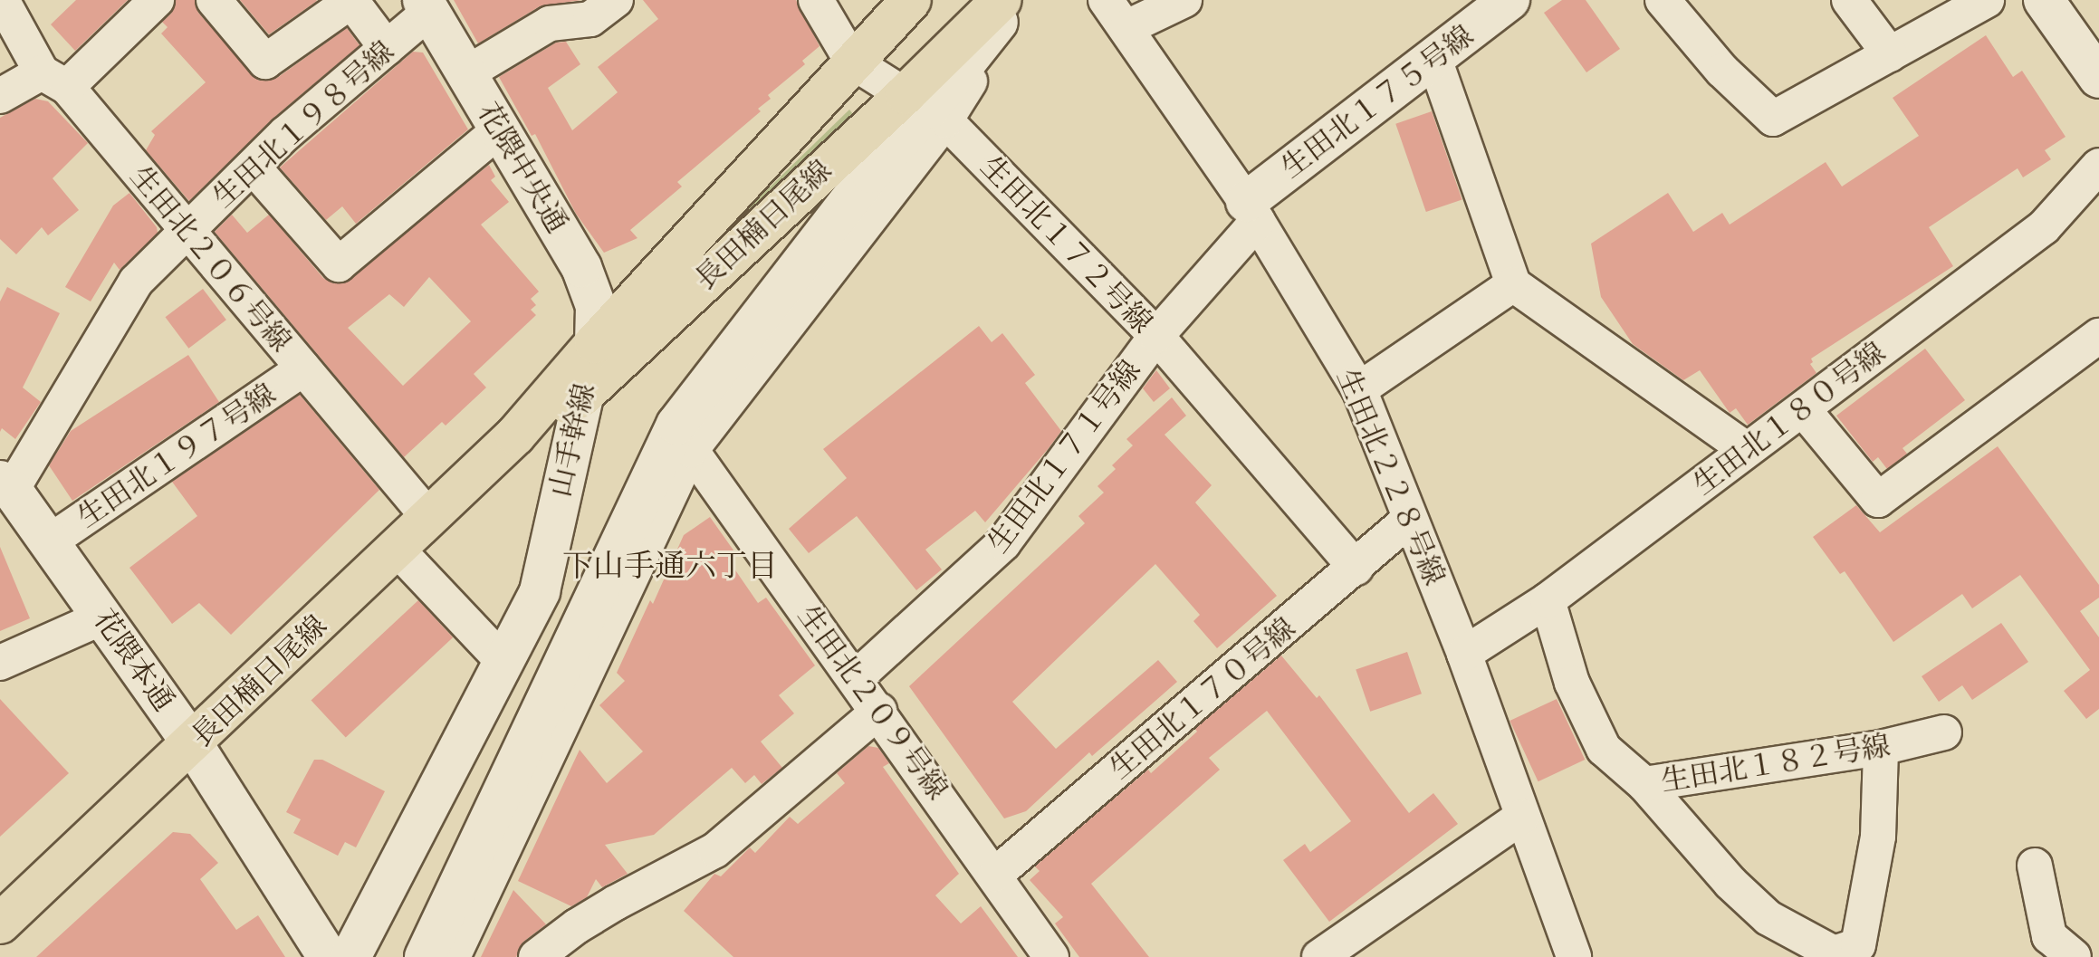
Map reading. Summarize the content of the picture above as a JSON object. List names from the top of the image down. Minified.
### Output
{"streets":{"main road":["長田楠日尾線","山手幹線"],"street":["生田北１７５号線","生田北１９８号線","花隈中央通","生田北１７２号線","生田北２０６号線","生田北１８０号線","生田北１９７号線","生田北１７１号線","生田北２２８号線","花隈本通","生田北１７０号線","生田北２０９号線","生田北１８２号線"]},"crossings":[["生田北１７５号線","生田北１７１号線"],["生田北１７５号線","生田北２２８号線"],["生田北１９８号線","花隈中央通"],["生田北１９８号線","生田北２０６号線"],["生田北１９８号線","花隈本通"],["花隈中央通","長田楠日尾線"],["花隈中央通","山手幹線"],["長田楠日尾線","生田北１７２号線"],["長田楠日尾線","生田北２０６号線"],["長田楠日尾線","山手幹線"],["長田楠日尾線","花隈本通"],["生田北１７２号線","山手幹線"],["生田北１７２号線","生田北１７１号線"],["生田北１７２号線","生田北１７０号線"],["生田北２０６号線","生田北１９７号線"],["生田北１８０号線","生田北２２８号線"],["生田北１８０号線","生田北１８２号線"],["生田北１９７号線","花隈本通"],["生田北１７１号線","生田北２２８号線"],["生田北１７１号線","生田北２０９号線"],["生田北２２８号線","生田北１７０号線"],["生田北１７０号線","生田北２０９号線"]],"districts":["下山手通六丁目"]}
